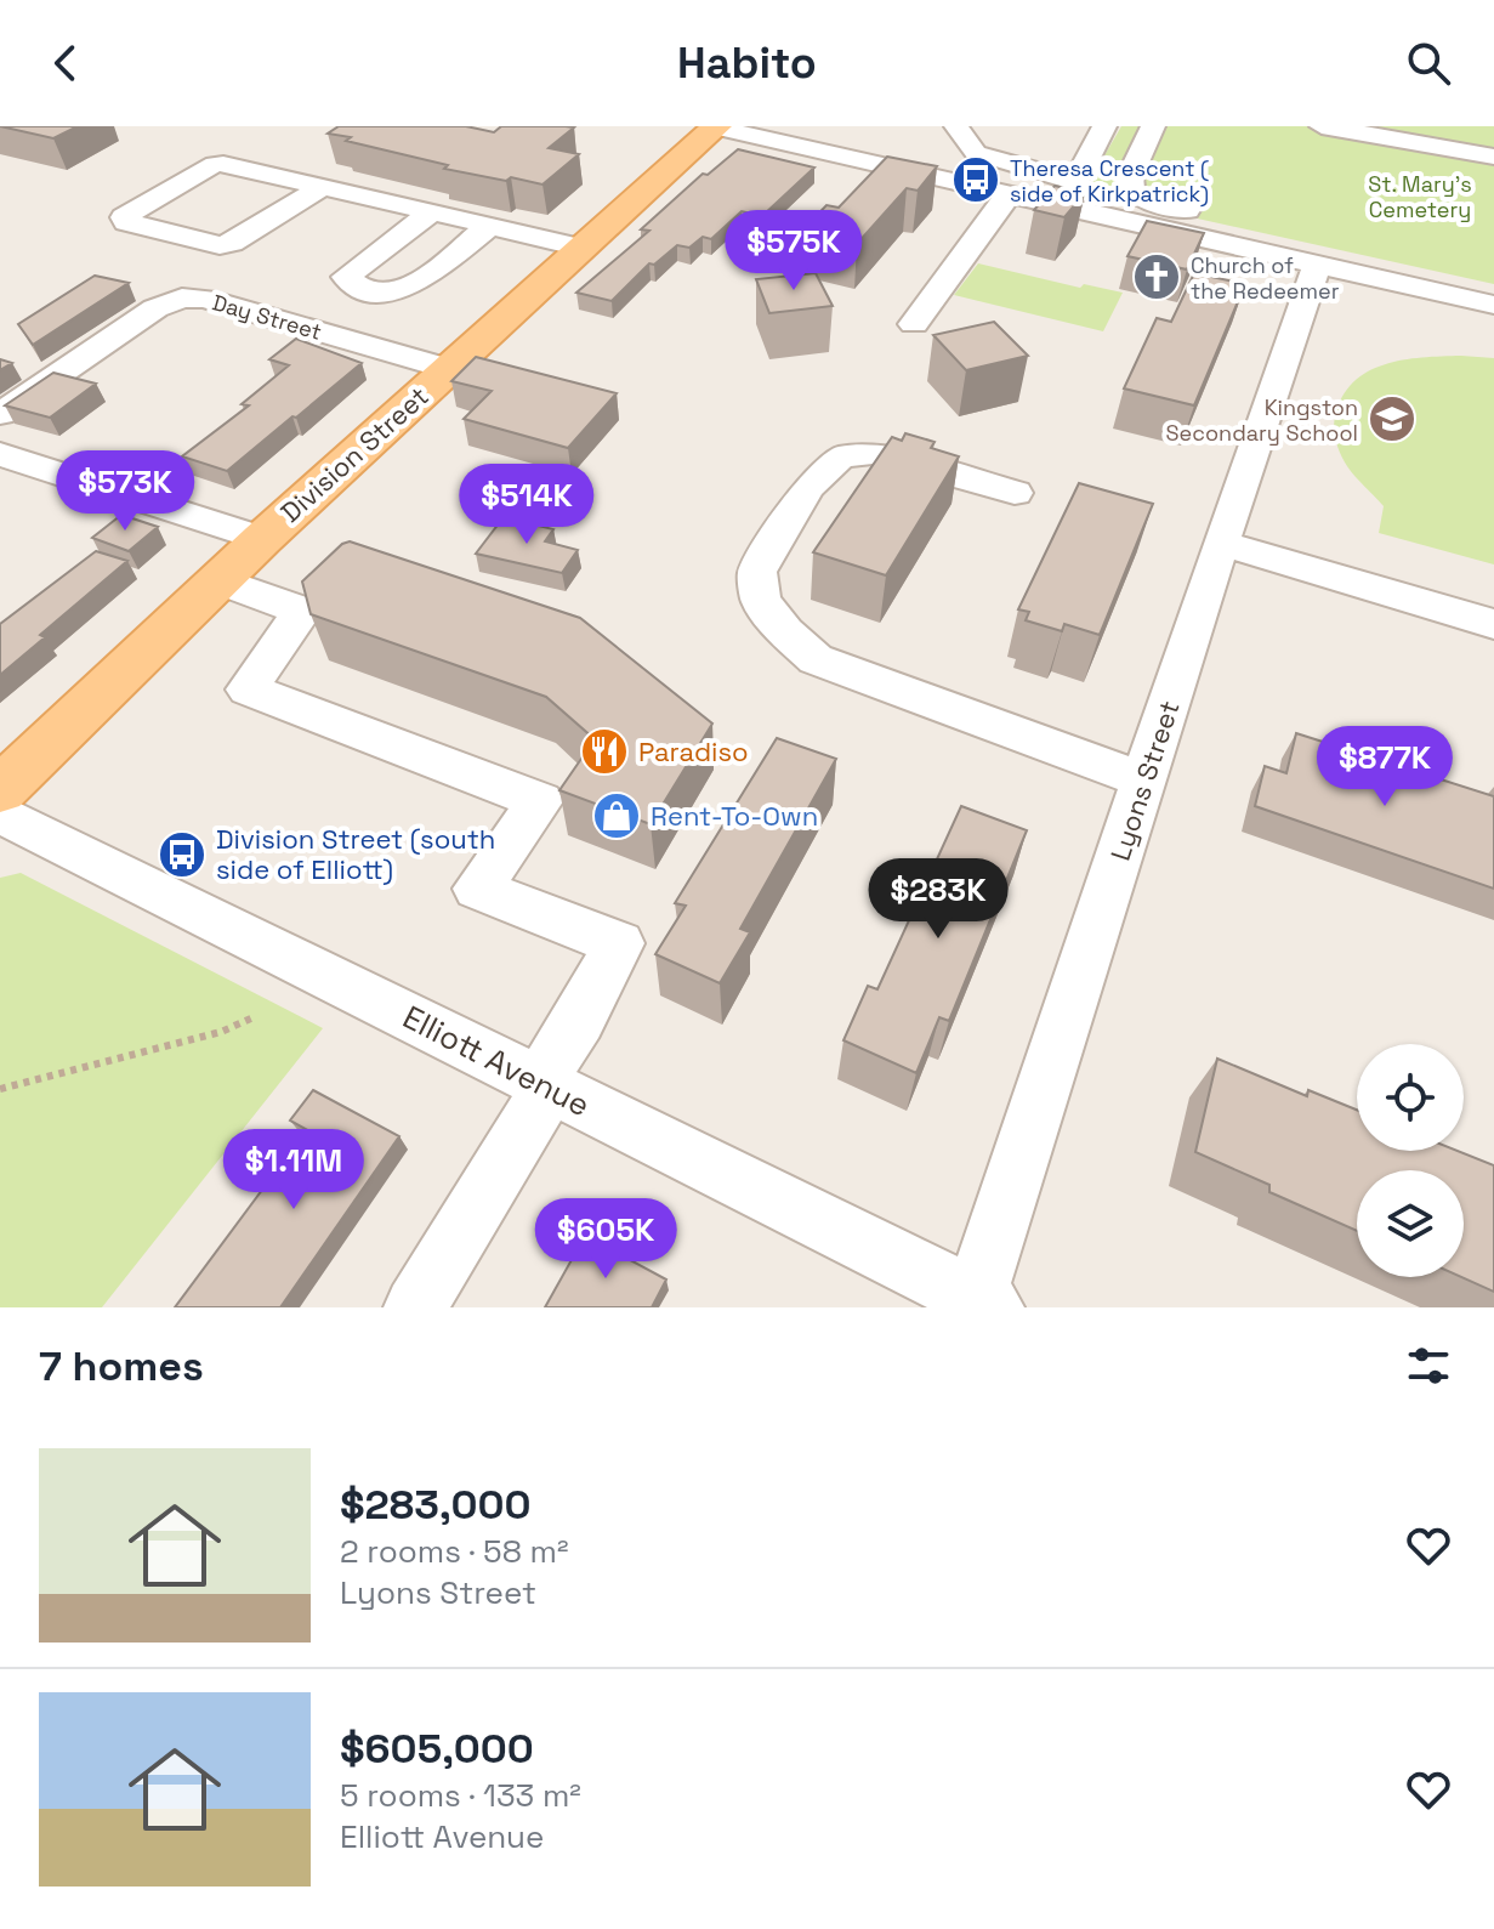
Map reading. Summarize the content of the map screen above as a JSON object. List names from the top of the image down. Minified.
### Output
{"streets":{"main road":["Division Street"],"street":["Day Street","Lyons Street","Elliott Avenue"]},"crossings":[["Day Street","Division Street"],["Lyons Street","Elliott Avenue"]],"parks":["St. Mary's Cemetery"],"places":{"bus stop":["Theresa Crescent ( side of Kirkpatrick)","Division Street (south side of Elliott)"],"church":["Church of the Redeemer"],"school or university":["Kingston Secondary School"],"restaurant":["Paradiso"],"shop":["Rent-To-Own"]},"page":{"header":"Habito","price":["$575K","$573K","$514K","$877K","$283K","$1.11M","$605K"],"heading":"7 homes","list":[{"name":"$283,000","note":"2 rooms · 58 m² · Lyons Street"},{"name":"$605,000","note":"5 rooms · 133 m² · Elliott Avenue"}]}}
